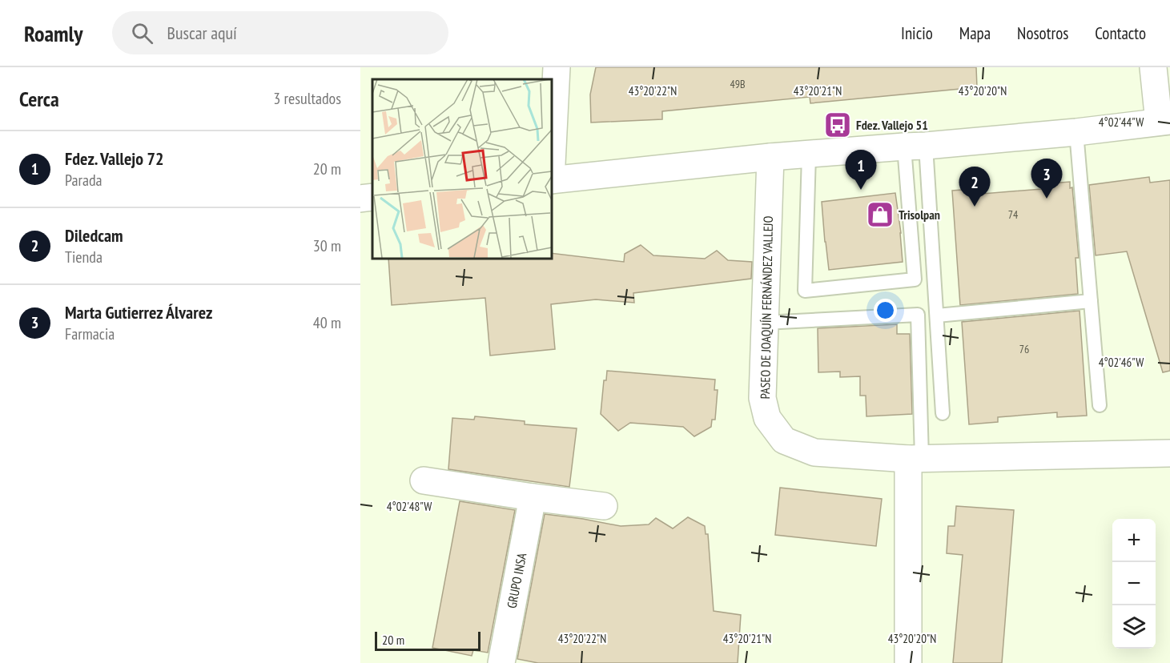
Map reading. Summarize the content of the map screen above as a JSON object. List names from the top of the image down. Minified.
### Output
{"streets":{"street":["PASEO DE JOAQUÍN FERNÁNDEZ VALLEJO","GRUPO INSA"]},"places":{"bus stop":["Fdez. Vallejo 51"],"shop":["Trisolpan"]},"house_numbers":["49B","74","76"],"scale_bar":"20 m","page":{"header":"Roamly","search":"Buscar aquí","nav":["Inicio","Mapa","Nosotros","Contacto"],"heading":["Cerca","3 resultados"],"list":[{"mark":"1","name":"Fdez. Vallejo 72","note":"Parada","value":"20 m"},{"mark":"2","name":"Diledcam","note":"Tienda","value":"30 m"},{"mark":"3","name":"Marta Gutierrez Álvarez","note":"Farmacia","value":"40 m"}],"pins":["1","3","2"],"map_buttons":["+","−"],"scale":"20 m"},"coordinates":["43°20'22\"N","43°20'21\"N","43°20'20\"N","4°02'44\"W","4°02'46\"W","4°02'48\"W"]}
